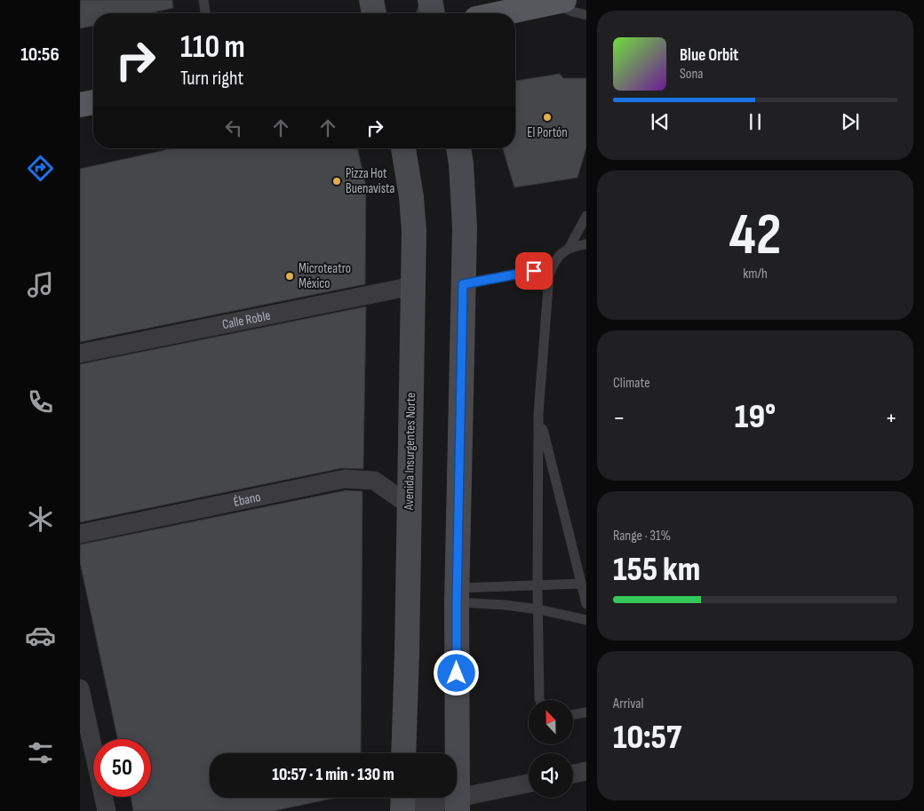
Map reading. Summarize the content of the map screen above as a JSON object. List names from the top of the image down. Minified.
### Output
{"streets":{"main road":["Avenida Insurgentes Norte"],"street":["Calle Roble","Ébano"]},"crossings":[["Calle Roble","Avenida Insurgentes Norte"],["Avenida Insurgentes Norte","Ébano"]],"places":["El Portón","Pizza Hot Buenavista","Microteatro México"],"north":"top","page":{"tabs":"10:56","turn":["110 m","Turn right"],"song":["Blue Orbit","Sona"],"tile":[["42","km/h"],"Climate",["Range · 31%","155 km"],["Arrival","10:57"]],"heat":["−","19°","+"],"limit":"50","trip":"10:57 · 1 min · 130 m"}}
